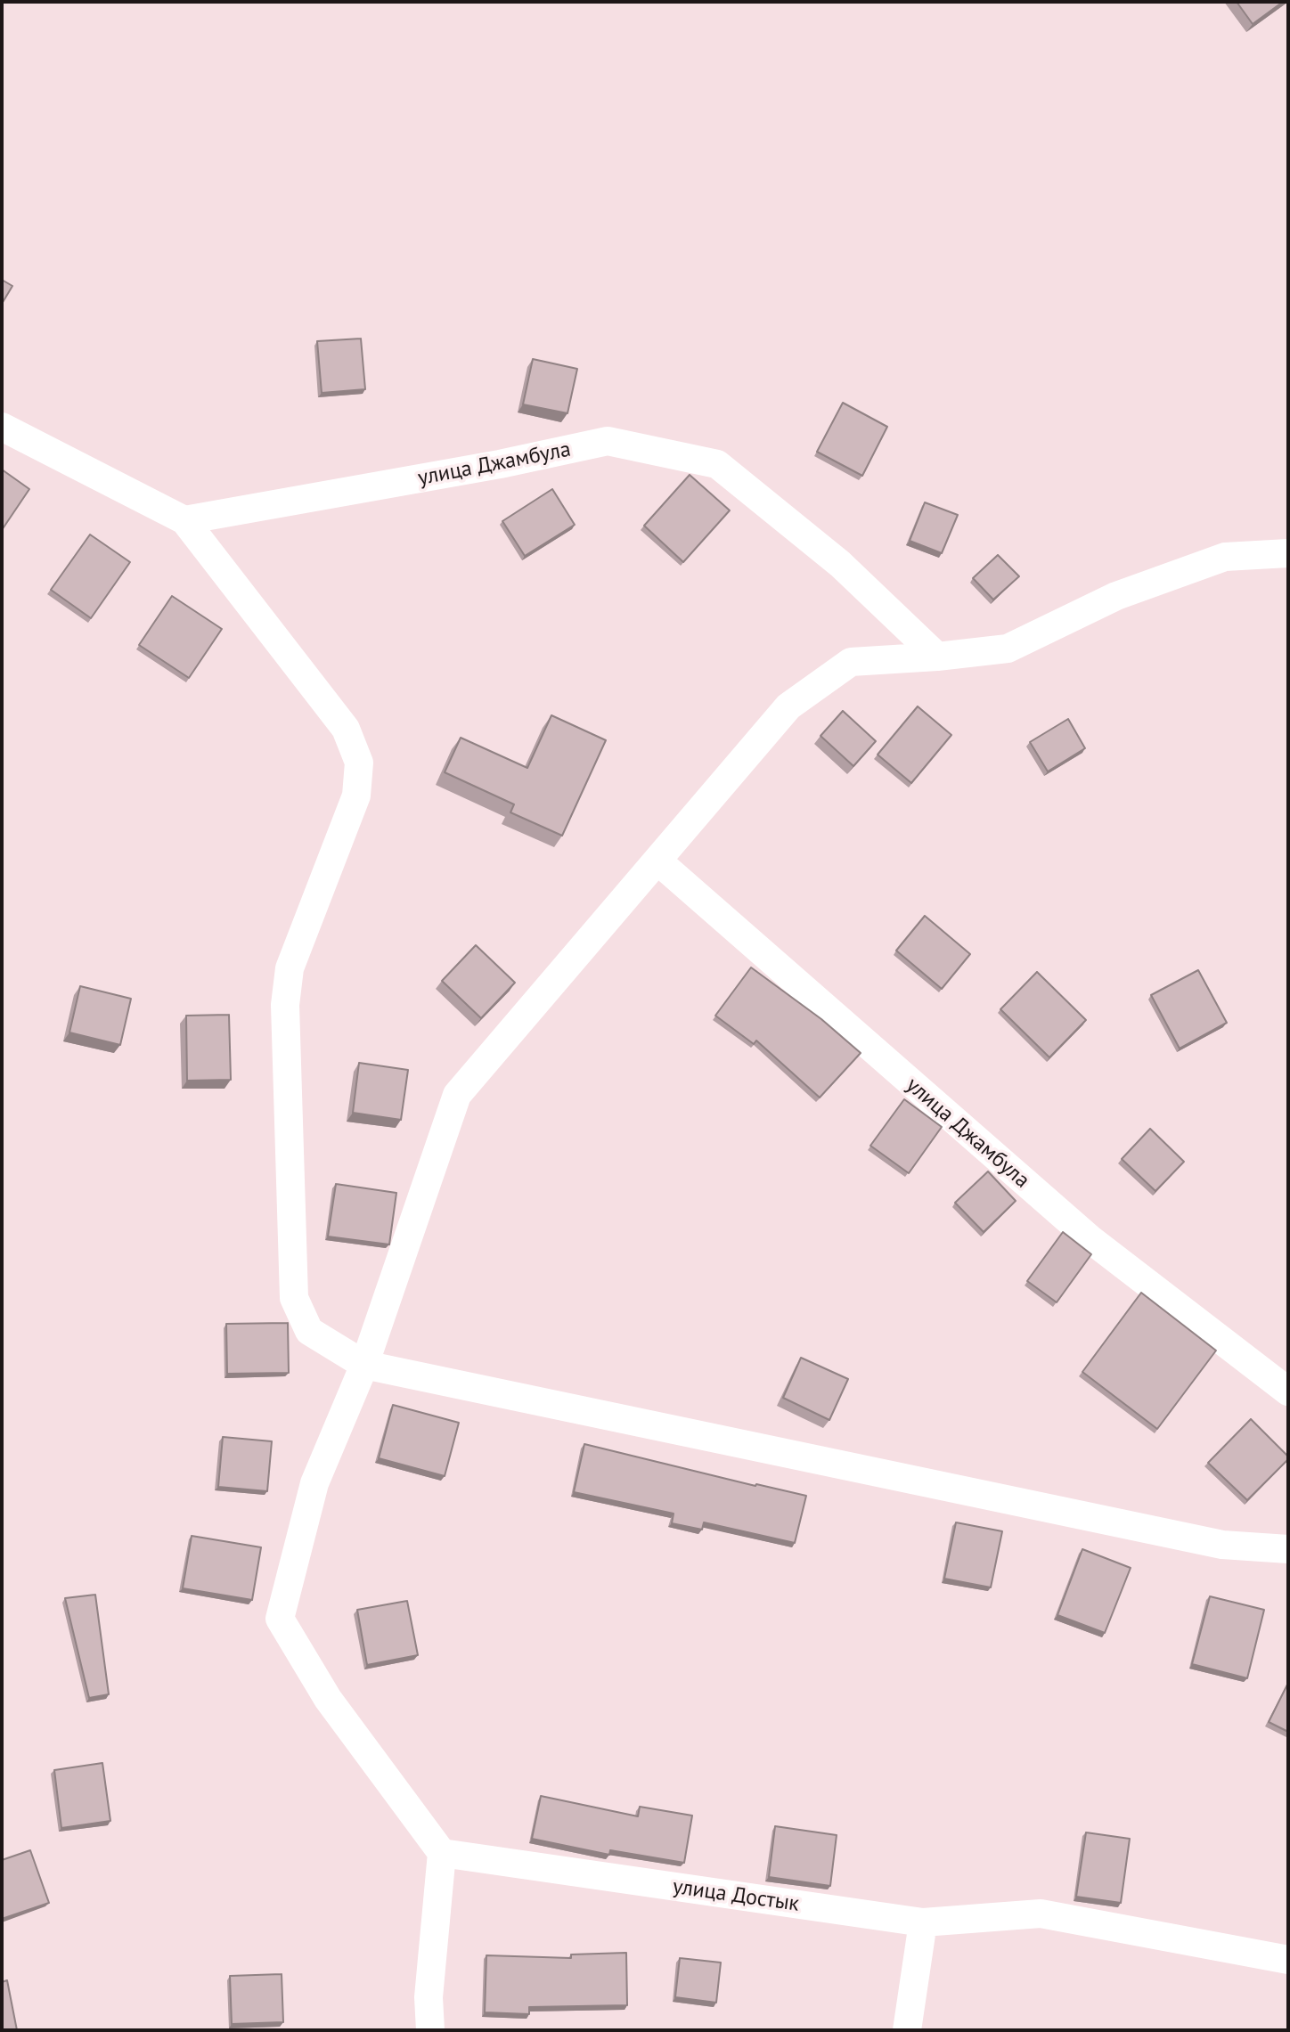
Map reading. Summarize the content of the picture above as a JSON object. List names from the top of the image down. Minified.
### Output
{"streets":{"street":["улица Джамбула","улица Достык"]}}
